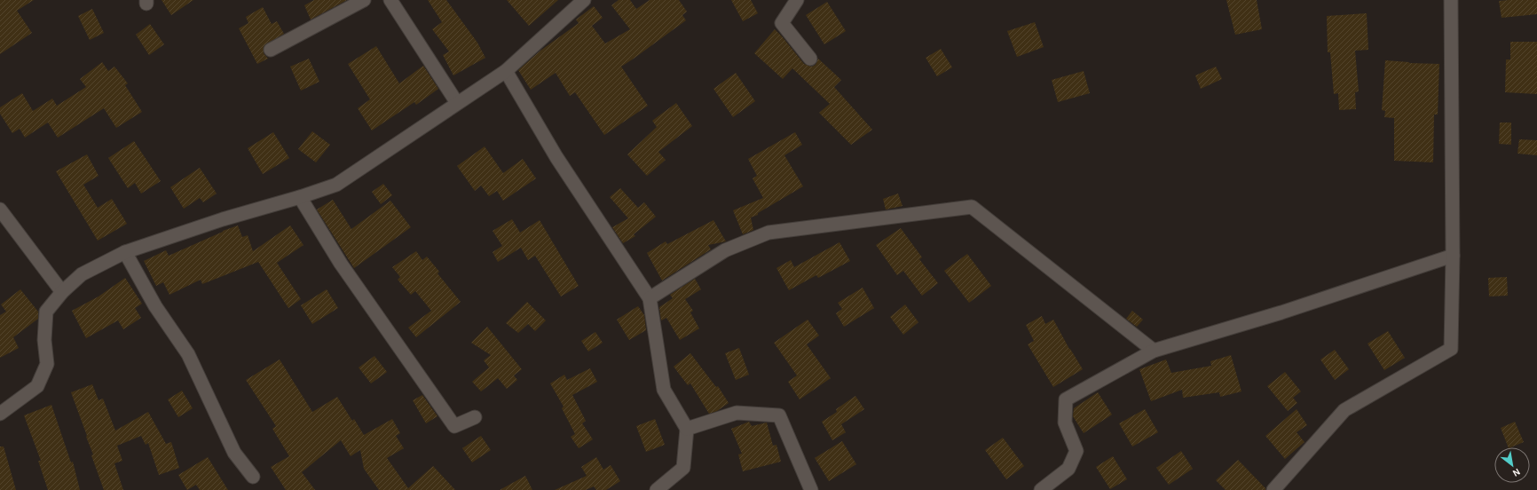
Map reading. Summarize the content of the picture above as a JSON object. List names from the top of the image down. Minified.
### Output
{"north":"bottom right"}
